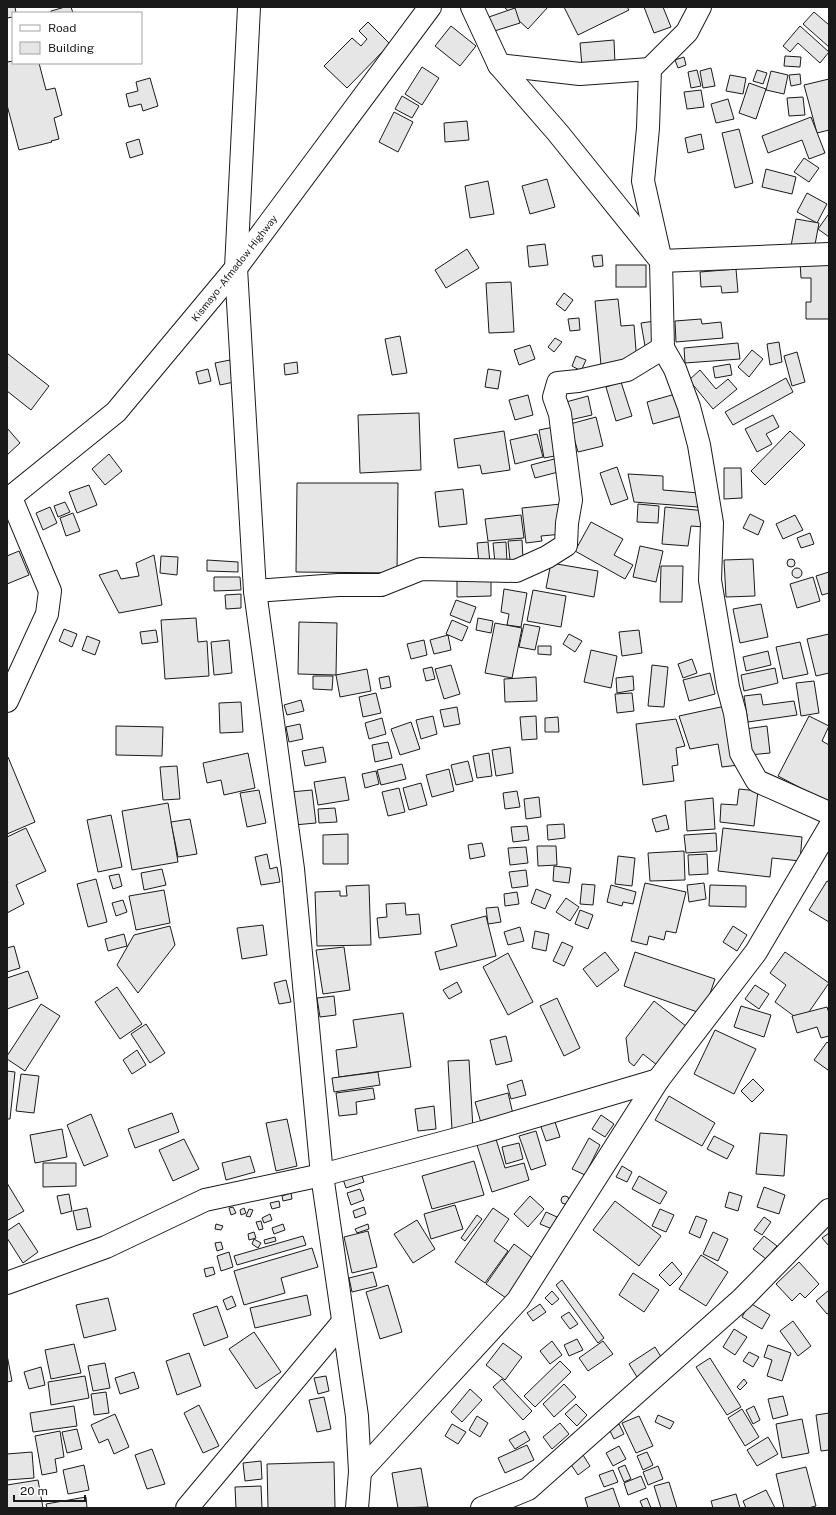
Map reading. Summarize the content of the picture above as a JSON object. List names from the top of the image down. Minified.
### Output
{"streets":{"street":["Kismayo - Afmadow Highway"]},"legend":["Road","Building"],"scale_bar":"20 m"}
